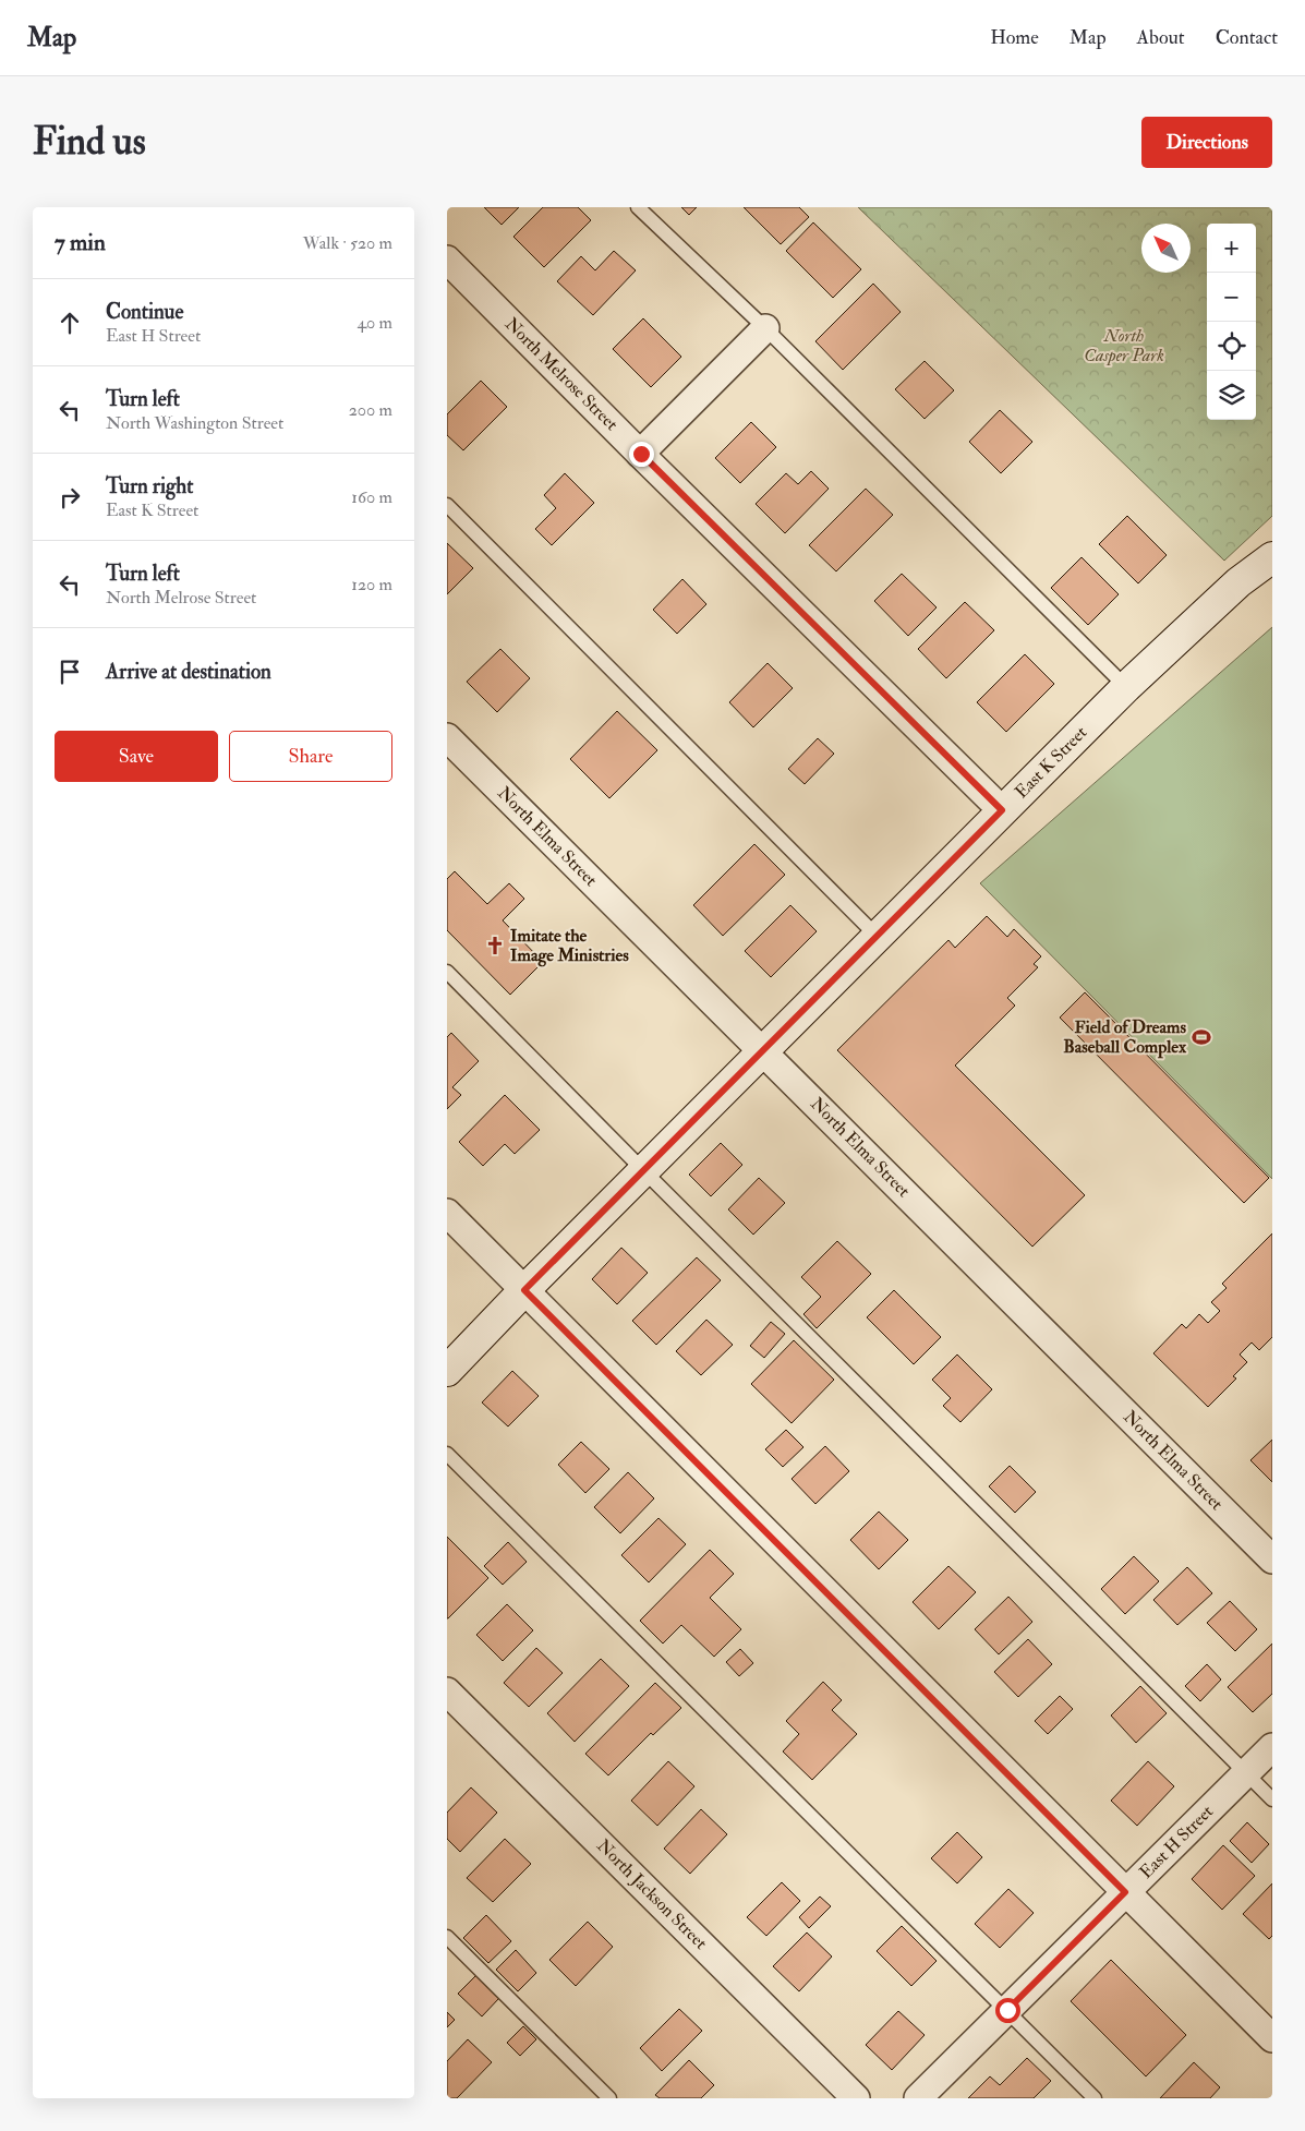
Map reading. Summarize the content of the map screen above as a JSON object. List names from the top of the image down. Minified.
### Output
{"streets":{"street":["North Melrose Street","East K Street","North Elma Street","East H Street","North Jackson Street"]},"crossings":[["North Melrose Street","East K Street"],["East K Street","North Elma Street"]],"parks":["North Casper Park"],"places":{"church":["Imitate the Image Ministries"],"sports":["Field of Dreams Baseball Complex"]},"north":"top left","page":{"header":"Map","nav":["Home","Map","About","Contact"],"buttons":["Directions",["Save","Share"]],"title":"Find us","heading":["7 min","Walk · 520 m"],"map_buttons":["+","−"],"list":[["Continue","East H Street","40 m"],["Turn left","North Washington Street","200 m"],["Turn right","East K Street","160 m"],["Turn left","North Melrose Street","120 m"],"Arrive at destination"]}}
